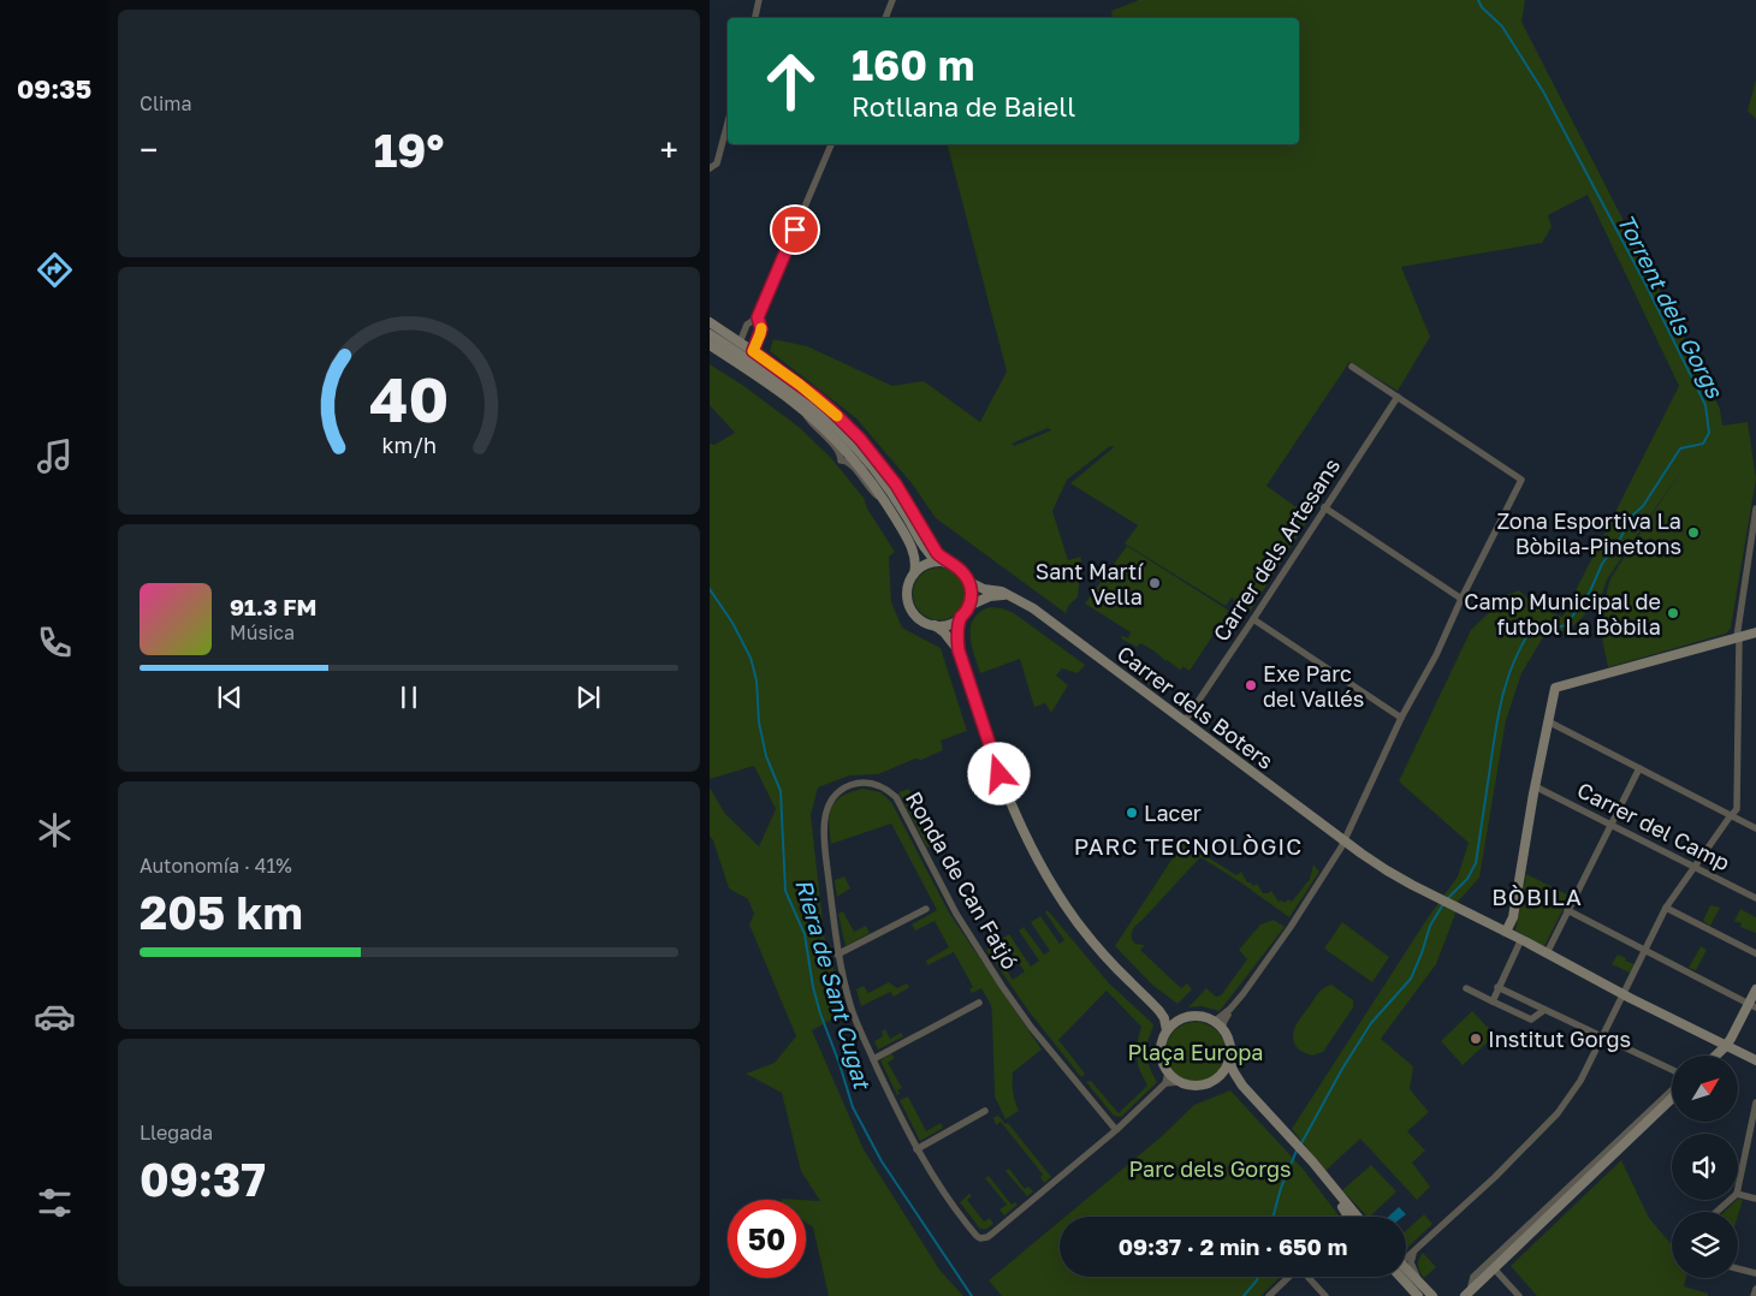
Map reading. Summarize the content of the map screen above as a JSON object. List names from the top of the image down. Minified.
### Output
{"streets":{"main road":["Carrer dels Boters"],"street":["Carrer dels Artesans","Carrer del Camp","Ronda de Can Fatjó"]},"crossings":[["Carrer dels Artesans","Carrer dels Boters"]],"districts":["PARC TECNOLÒGIC","BÒBILA"],"water":["Torrent dels Gorgs","Riera de Sant Cugat"],"parks":["Plaça Europa","Parc dels Gorgs"],"places":["Zona Esportiva La Bòbila-Pinetons","Sant Martí Vella","Camp Municipal de futbol La Bòbila","Exe Parc del Vallés","Lacer","Institut Gorgs"],"north":"top right","page":{"tabs":"09:35","tile":["Clima",["Autonomía · 41%","205 km"],["Llegada","09:37"]],"turn":["160 m","Rotllana de Baiell"],"heat":["−","19°","+"],"song":["91.3 FM","Música"],"limit":"50","trip":"09:37 · 2 min · 650 m","gauge":["40","km/h"]}}
